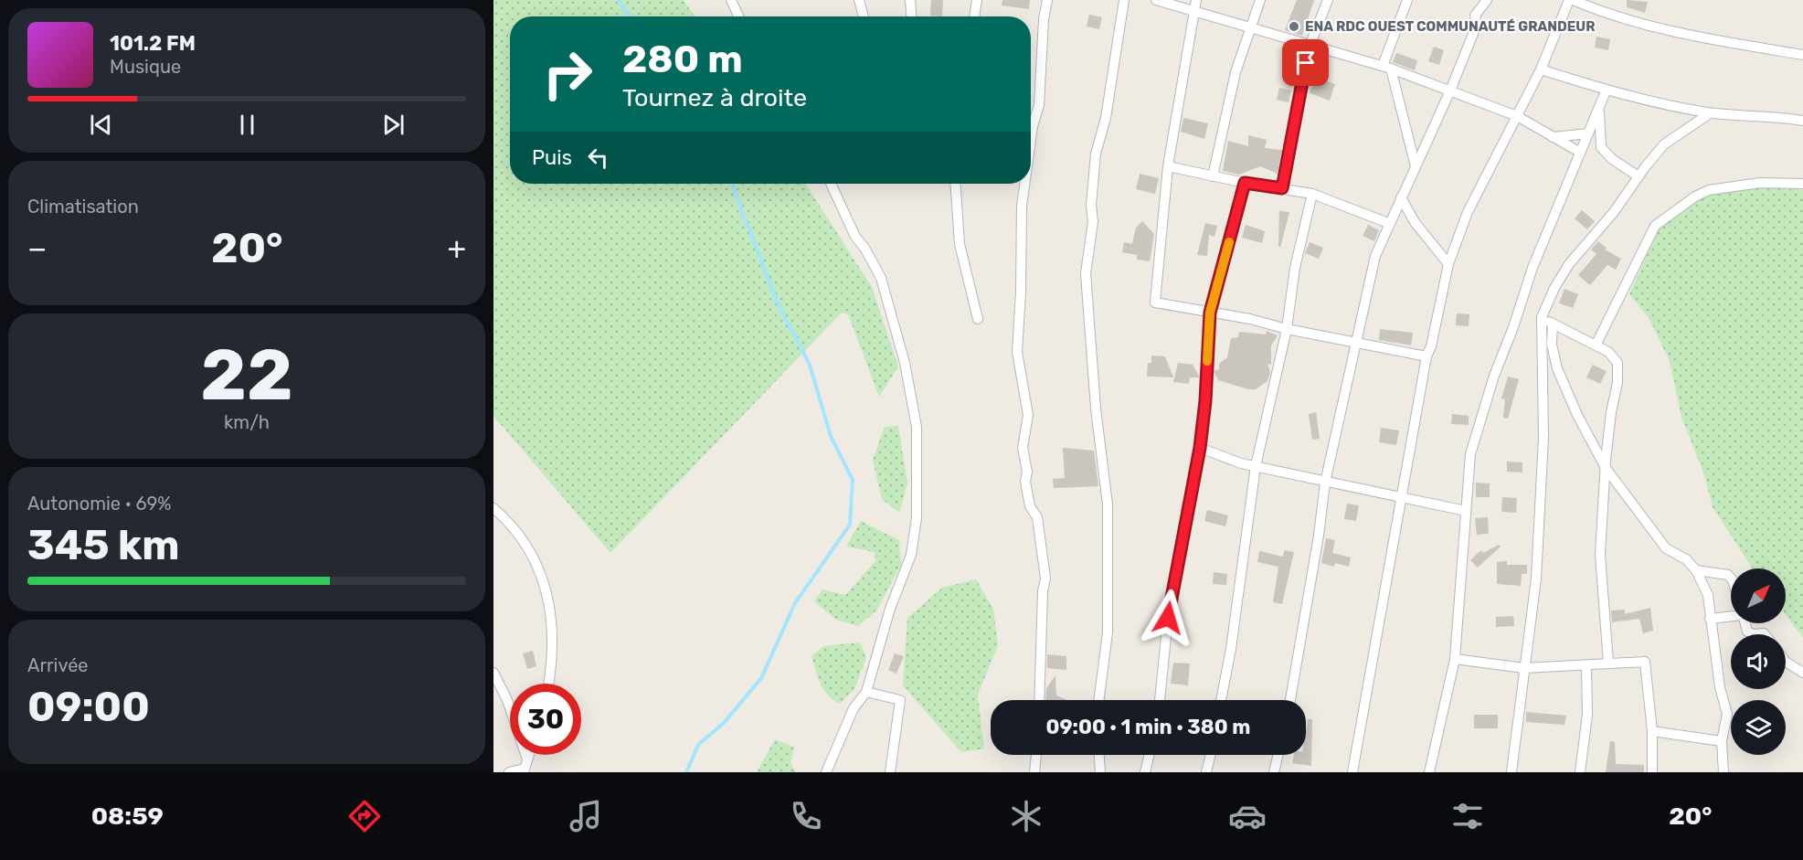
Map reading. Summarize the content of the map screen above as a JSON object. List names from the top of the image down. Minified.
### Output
{"places":["ENA RDC OUEST COMMUNAUTÉ GRANDEUR"],"north":"top right","page":{"turn":["280 m","Tournez à droite"],"song":["101.2 FM","Musique"],"then":"Puis","tile":["Climatisation",["22","km/h"],["Autonomie · 69%","345 km"],["Arrivée","09:00"]],"heat":["−","20°","+"],"limit":"30","trip":"09:00 · 1 min · 380 m","tabs":["08:59","20°"]}}
